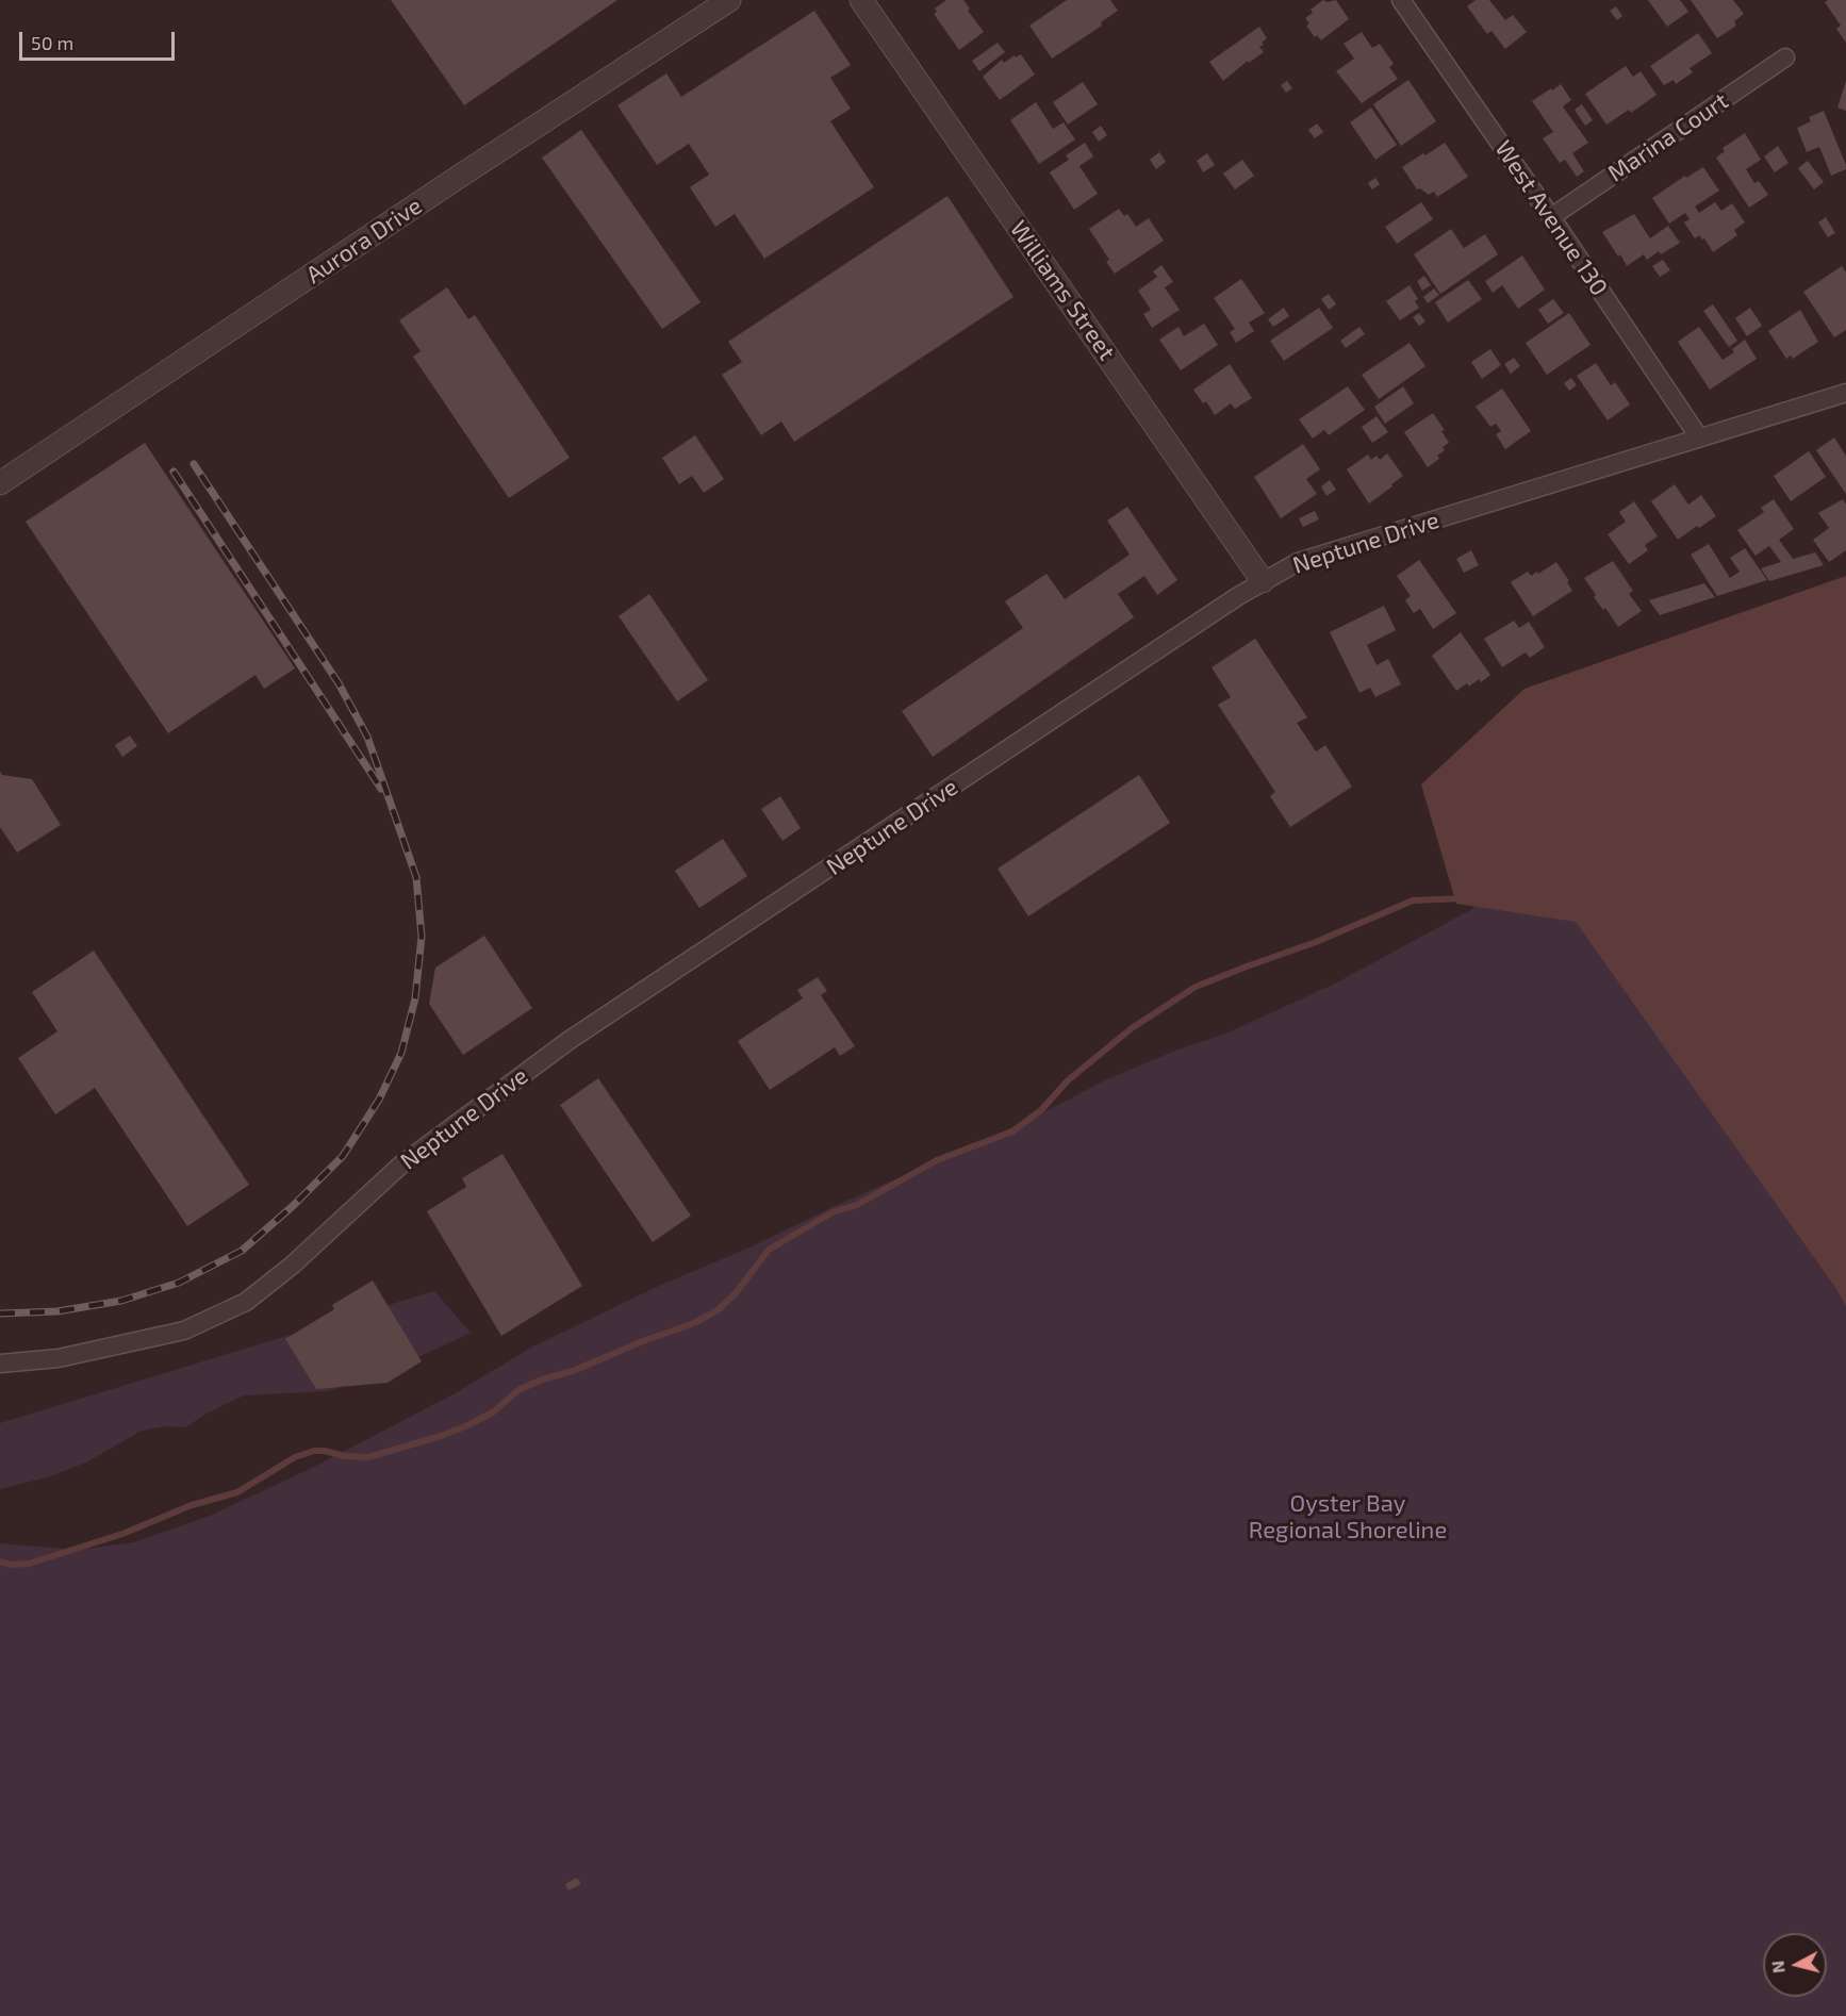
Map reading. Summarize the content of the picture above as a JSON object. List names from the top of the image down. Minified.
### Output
{"streets":{"street":["Marina Court","West Avenue 130","Aurora Drive","Williams Street","Neptune Drive"]},"crossings":[["Marina Court","West Avenue 130"],["West Avenue 130","Neptune Drive"],["Williams Street","Neptune Drive"]],"parks":["Oyster Bay Regional Shoreline"],"scale_bar":"50 m","north":"left"}
